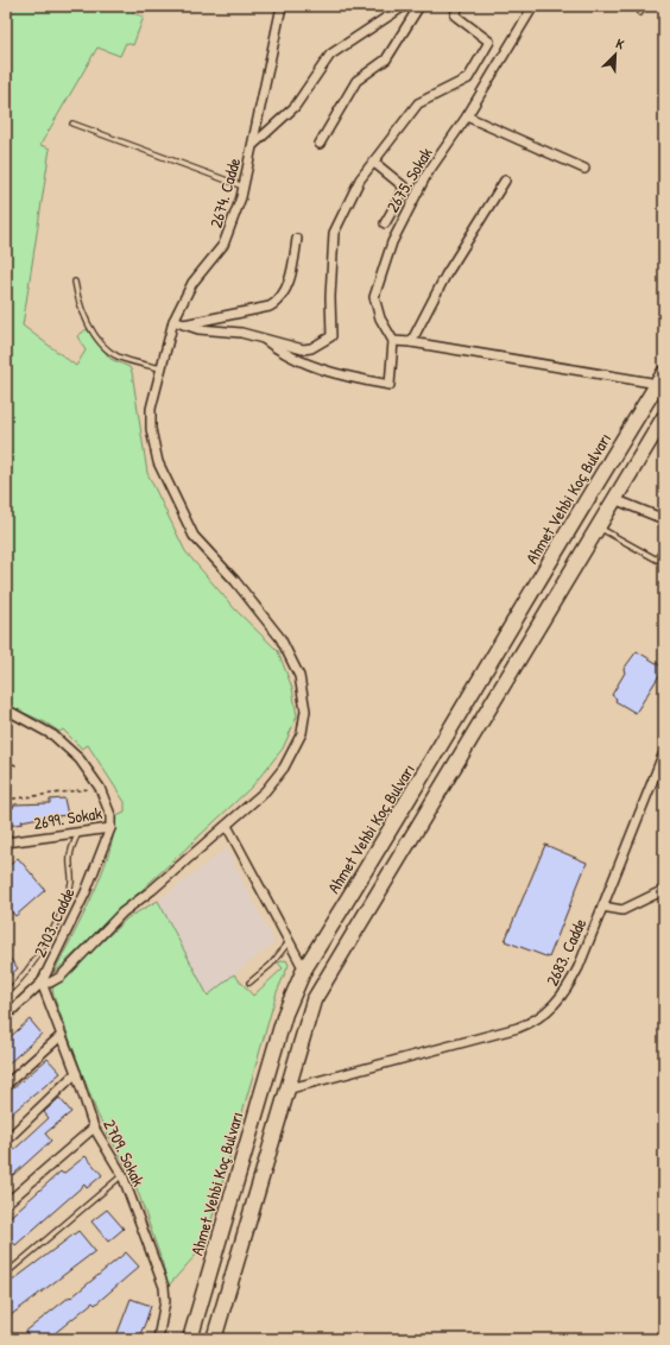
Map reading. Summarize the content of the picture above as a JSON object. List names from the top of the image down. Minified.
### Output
{"streets":{"main road":["Ahmet Vehbi Koç Bulvarı"],"street":["2675. Sokak","2674. Cadde","2699. Sokak","2703. Cadde","2683. Cadde","2709. Sokak"]},"crossings":[["2674. Cadde","2703. Cadde"],["2674. Cadde","2709. Sokak"],["2699. Sokak","2703. Cadde"],["2703. Cadde","2709. Sokak"]],"north":"top right"}
